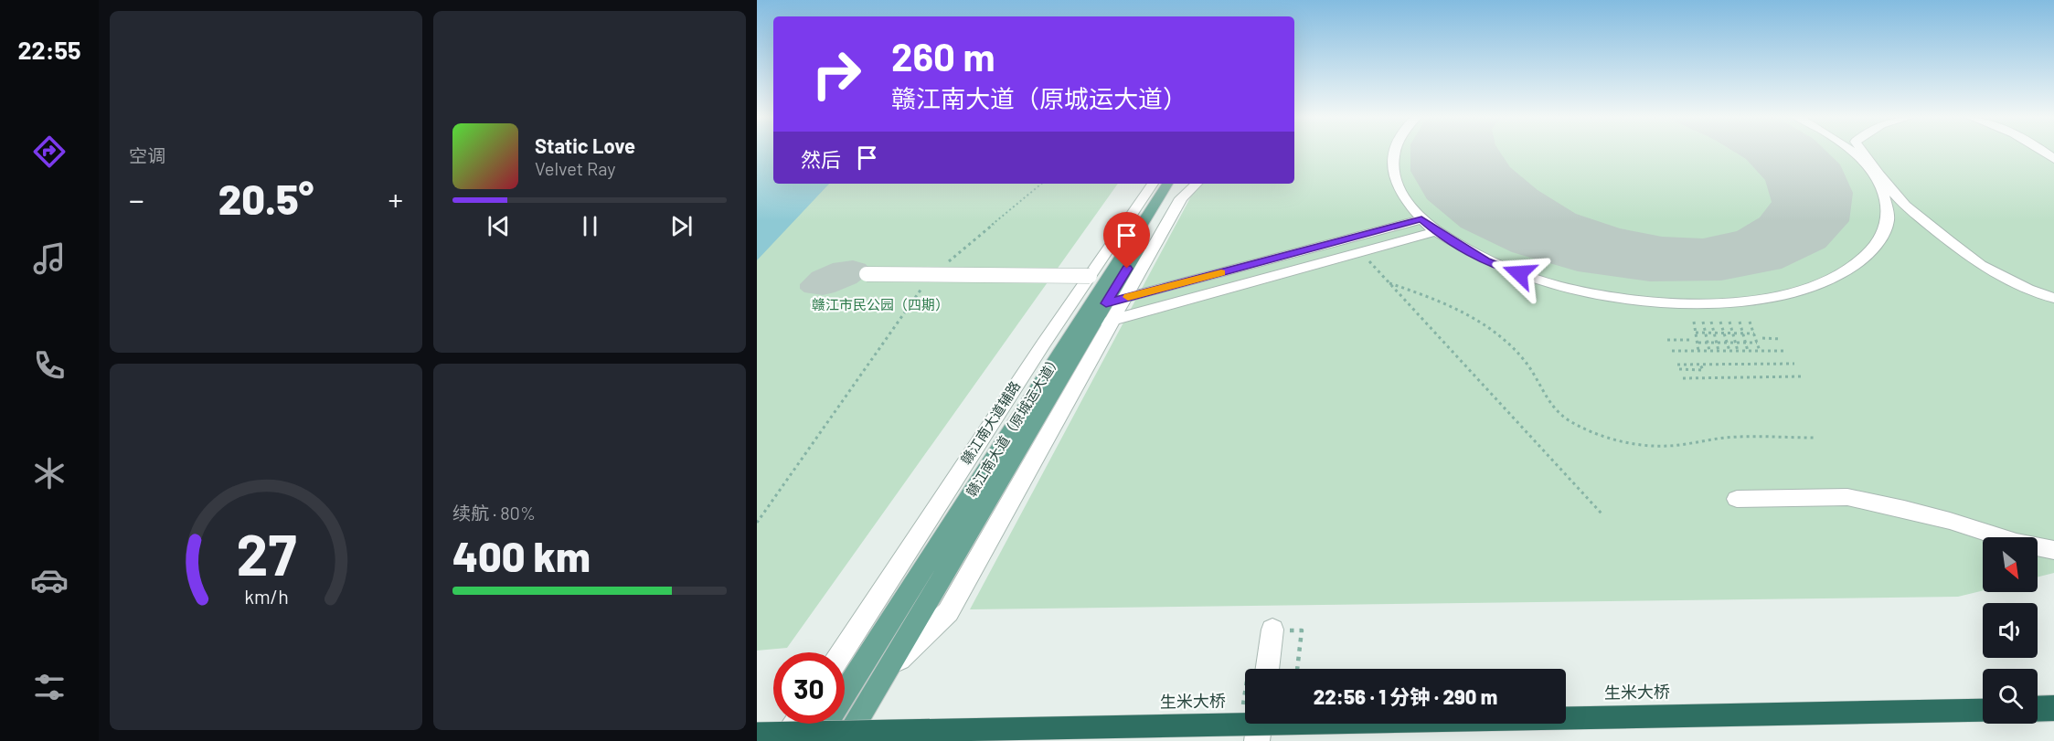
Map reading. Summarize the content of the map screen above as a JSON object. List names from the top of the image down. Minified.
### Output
{"streets":{"highway":["生米大桥"],"main road":["赣江南大道（原城运大道）"],"street":["赣江南大道辅路"]},"parks":["赣江市民公园（四期）"],"north":"bottom right","page":{"tabs":"22:55","tile":["空调",["续航 · 80%","400 km"]],"turn":["260 m","赣江南大道（原城运大道）"],"song":["Static Love","Velvet Ray"],"then":"然后","heat":["−","20.5°","+"],"limit":"30","trip":"22:56 · 1 分钟 · 290 m","gauge":["27","km/h"]}}
